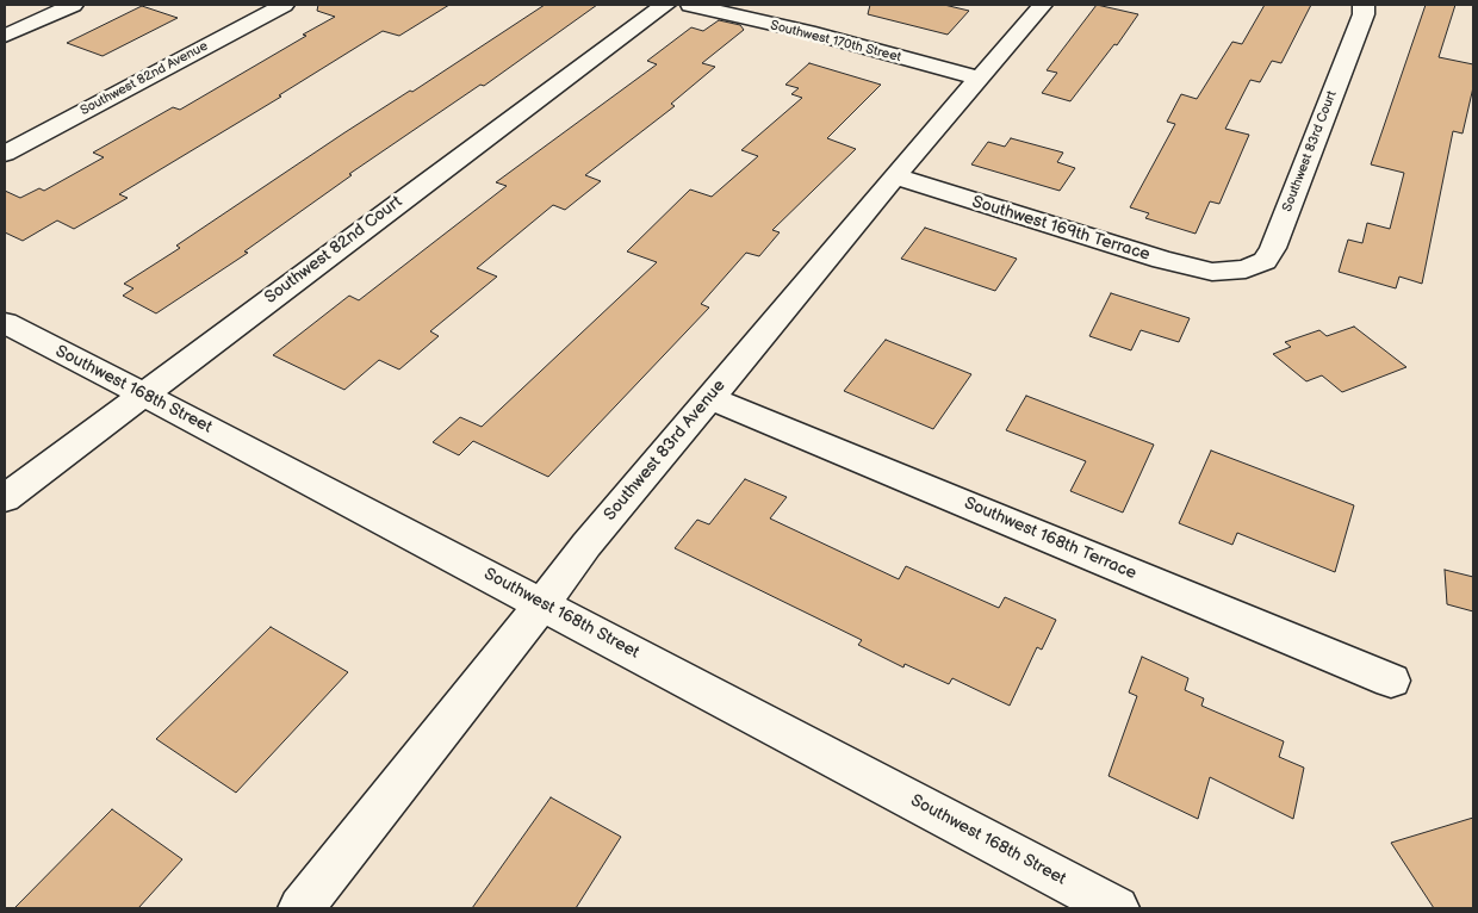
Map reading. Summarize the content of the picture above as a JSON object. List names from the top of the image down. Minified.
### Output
{"streets":{"street":["Southwest 170th Street","Southwest 82nd Avenue","Southwest 83rd Court","Southwest 169th Terrace","Southwest 82nd Court","Southwest 168th Street","Southwest 83rd Avenue","Southwest 168th Terrace"]},"crossings":[["Southwest 170th Street","Southwest 83rd Avenue"],["Southwest 83rd Court","Southwest 169th Terrace"],["Southwest 169th Terrace","Southwest 83rd Avenue"],["Southwest 82nd Court","Southwest 168th Street"],["Southwest 168th Street","Southwest 83rd Avenue"],["Southwest 83rd Avenue","Southwest 168th Terrace"]]}
